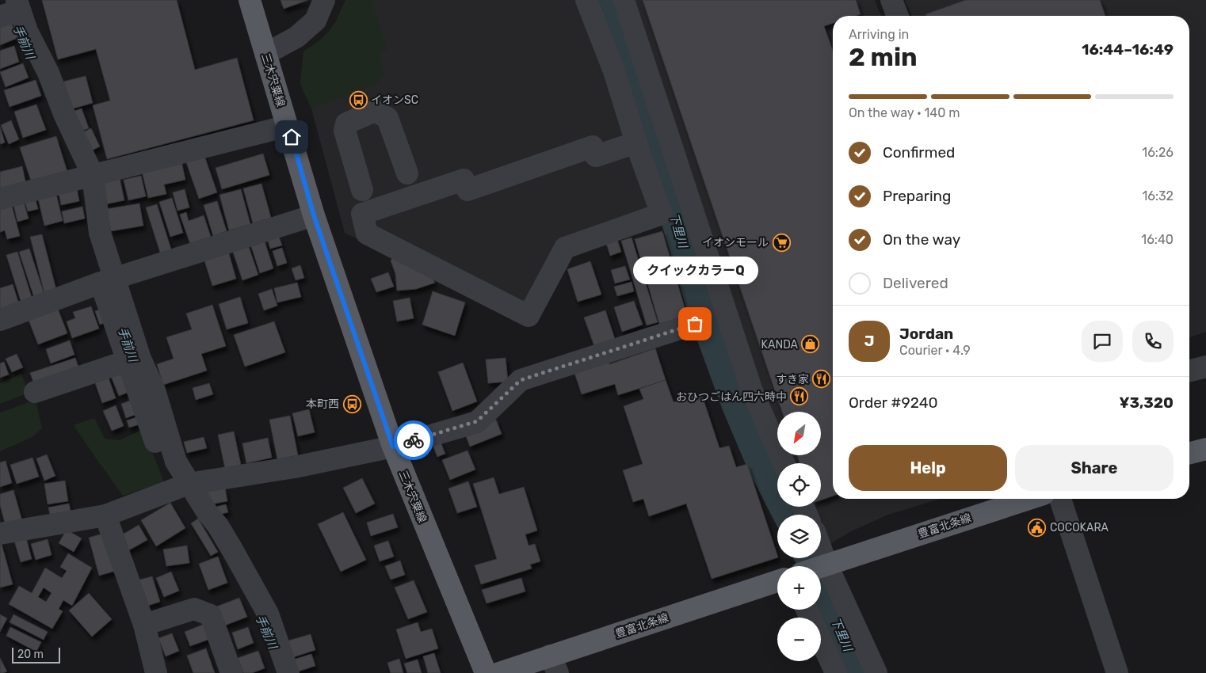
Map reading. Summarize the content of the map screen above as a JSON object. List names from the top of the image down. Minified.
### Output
{"streets":{"main road":["三木宍粟線","豊富北条線"]},"water":["手前川","下里川"],"places":{"bus stop":["イオンSC","本町西"],"supermarket":["イオンモール"],"other":["クイックカラーQ"],"shop":["KANDA"],"restaurant":["すき家","おひつごはん四六時中"],"public building":["COCOKARA"]},"scale_bar":"20 m","north":"bottom left","page":{"heading":["2 min","Arriving in","16:44–16:49"],"panel":["Jordan","Courier · 4.9","Order #9240","¥3,320"],"bar":"On the way · 140 m","list":[["Confirmed","16:26"],["Preparing","16:32"],["On the way","16:40"],"Delivered"],"bubble":"クイックカラーQ","round":"J","map_buttons":["+","−"],"buttons":["Help","Share"],"scale":"20 m"}}
